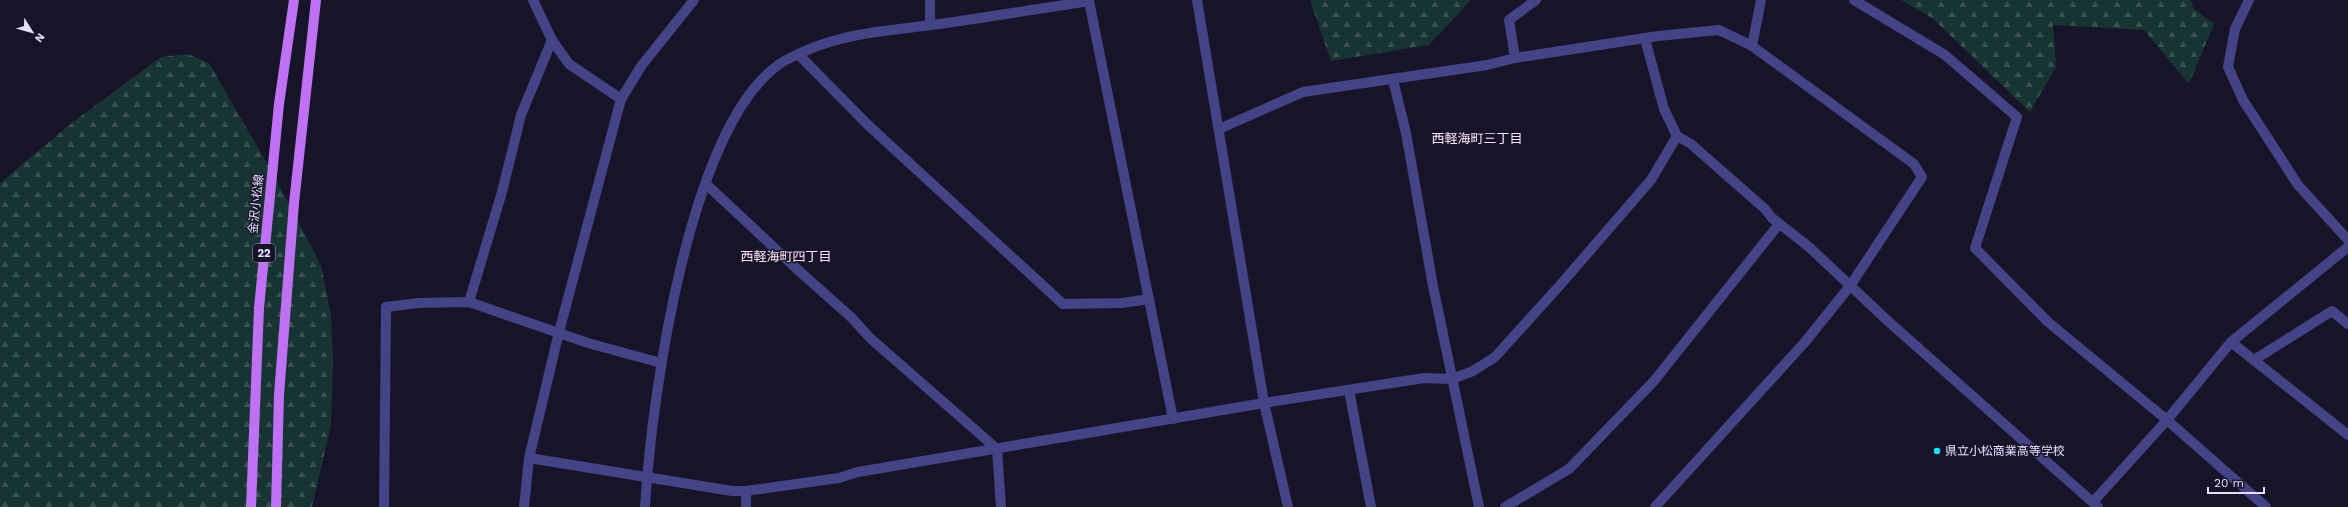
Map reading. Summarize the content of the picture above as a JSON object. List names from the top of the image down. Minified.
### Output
{"streets":{"main road":["金沢小松線","22"]},"districts":["西軽海町三丁目","西軽海町四丁目"],"places":["県立小松商業高等学校"],"scale_bar":"20 m","north":"bottom right"}
